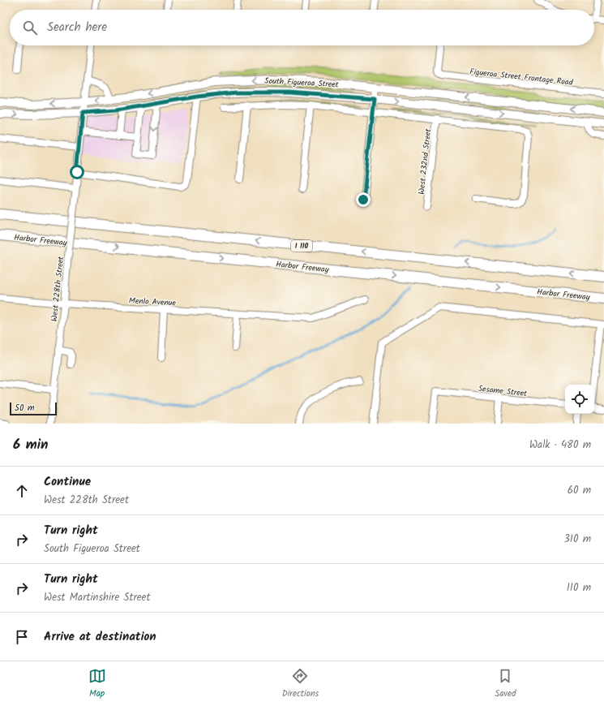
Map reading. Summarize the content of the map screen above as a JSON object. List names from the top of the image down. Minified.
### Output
{"streets":{"highway":["Harbor Freeway","I 110"],"main road":["South Figueroa Street"],"street":["Figueroa Street Frontage Road","West 232nd Street","West 228th Street","Menlo Avenue","Sesame Street"]},"crossings":[["South Figueroa Street","West 228th Street"],["West 228th Street","Menlo Avenue"]],"scale_bar":"50 m","page":{"search":"Search here","scale":"50 m","heading":["6 min","Walk · 480 m"],"list":[["Continue","West 228th Street","60 m"],["Turn right","South Figueroa Street","310 m"],["Turn right","West Martinshire Street","110 m"],"Arrive at destination"],"nav":["Map","Directions","Saved"]}}
